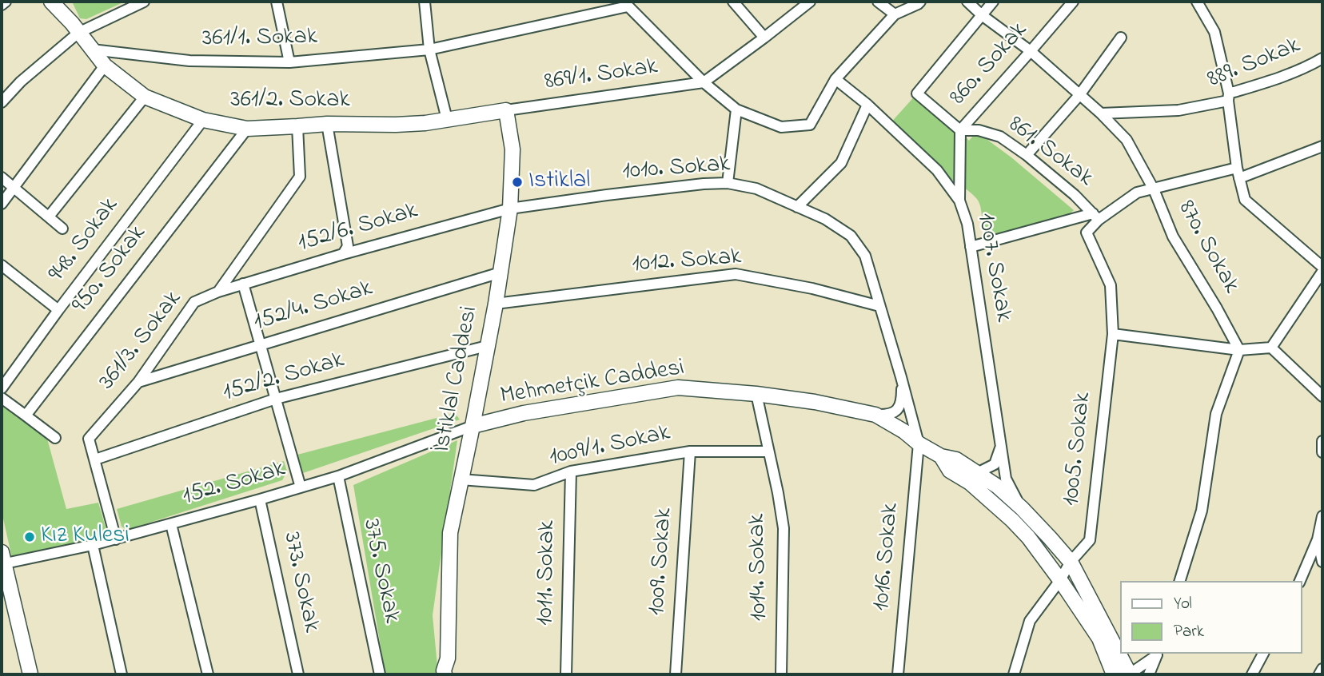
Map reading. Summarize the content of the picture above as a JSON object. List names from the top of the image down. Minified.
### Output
{"streets":{"main road":["361/2. Sokak","İstiklal Caddesi","Mehmetçik Caddesi"],"street":["361/1. Sokak","889. Sokak","860. Sokak","869/1. Sokak","861. Sokak","1010. Sokak","152/6. Sokak","948. Sokak","870. Sokak","1012. Sokak","1007. Sokak","950. Sokak","152/4. Sokak","361/3. Sokak","152/2. Sokak","1009/1. Sokak","1005. Sokak","152. Sokak","1016. Sokak","1009. Sokak","1014. Sokak","375. Sokak","1011. Sokak","373. Sokak"]},"crossings":[["361/1. Sokak","361/2. Sokak"],["889. Sokak","870. Sokak"],["860. Sokak","861. Sokak"],["860. Sokak","870. Sokak"],["869/1. Sokak","361/2. Sokak"],["869/1. Sokak","İstiklal Caddesi"],["361/2. Sokak","948. Sokak"],["361/2. Sokak","950. Sokak"],["361/2. Sokak","361/3. Sokak"],["361/2. Sokak","İstiklal Caddesi"],["861. Sokak","1005. Sokak"],["1010. Sokak","152/6. Sokak"],["1010. Sokak","1012. Sokak"],["1010. Sokak","İstiklal Caddesi"],["1010. Sokak","Mehmetçik Caddesi"],["1010. Sokak","1016. Sokak"],["152/6. Sokak","361/3. Sokak"],["152/6. Sokak","İstiklal Caddesi"],["1012. Sokak","İstiklal Caddesi"],["1007. Sokak","Mehmetçik Caddesi"],["152/4. Sokak","361/3. Sokak"],["152/4. Sokak","İstiklal Caddesi"],["361/3. Sokak","152/2. Sokak"],["361/3. Sokak","152. Sokak"],["152/2. Sokak","İstiklal Caddesi"],["İstiklal Caddesi","Mehmetçik Caddesi"],["İstiklal Caddesi","1009/1. Sokak"],["İstiklal Caddesi","152. Sokak"],["Mehmetçik Caddesi","1005. Sokak"],["Mehmetçik Caddesi","152. Sokak"],["Mehmetçik Caddesi","1016. Sokak"],["Mehmetçik Caddesi","1014. Sokak"],["1009/1. Sokak","1009. Sokak"],["1009/1. Sokak","1014. Sokak"],["1009/1. Sokak","1011. Sokak"],["152. Sokak","375. Sokak"],["152. Sokak","373. Sokak"]],"places":["Istiklal","Kız Kulesi"],"legend":["Yol","Park"]}
